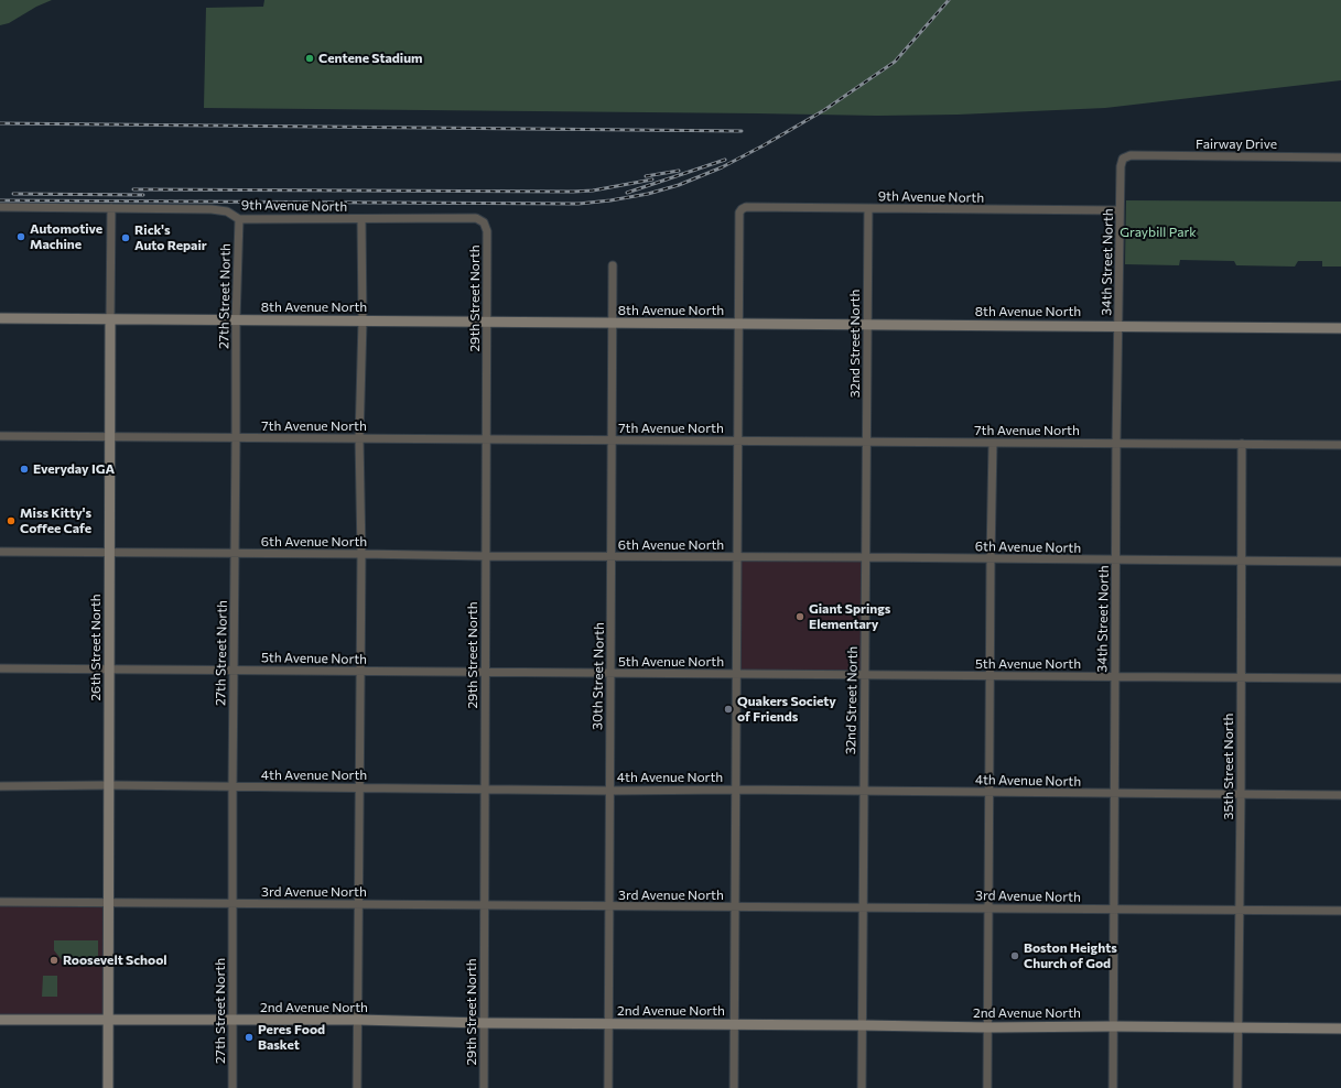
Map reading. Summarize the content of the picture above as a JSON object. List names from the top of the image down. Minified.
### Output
{"streets":{"street":["Fairway Drive","9th Avenue North","34th Street North","27th Street North","29th Street North","8th Avenue North","32nd Street North","7th Avenue North","6th Avenue North","26th Street North","5th Avenue North","30th Street North","35th Street North","4th Avenue North","3rd Avenue North","2nd Avenue North"]},"crossings":[["Fairway Drive","34th Street North"],["9th Avenue North","34th Street North"],["9th Avenue North","27th Street North"],["9th Avenue North","29th Street North"],["9th Avenue North","8th Avenue North"],["9th Avenue North","32nd Street North"],["9th Avenue North","26th Street North"],["34th Street North","8th Avenue North"],["34th Street North","7th Avenue North"],["34th Street North","6th Avenue North"],["34th Street North","5th Avenue North"],["34th Street North","4th Avenue North"],["34th Street North","3rd Avenue North"],["34th Street North","2nd Avenue North"],["27th Street North","8th Avenue North"],["27th Street North","7th Avenue North"],["27th Street North","6th Avenue North"],["27th Street North","5th Avenue North"],["27th Street North","4th Avenue North"],["27th Street North","3rd Avenue North"],["27th Street North","2nd Avenue North"],["29th Street North","8th Avenue North"],["29th Street North","7th Avenue North"],["29th Street North","6th Avenue North"],["29th Street North","5th Avenue North"],["29th Street North","4th Avenue North"],["29th Street North","3rd Avenue North"],["29th Street North","2nd Avenue North"],["8th Avenue North","32nd Street North"],["8th Avenue North","26th Street North"],["8th Avenue North","30th Street North"],["32nd Street North","7th Avenue North"],["32nd Street North","6th Avenue North"],["32nd Street North","5th Avenue North"],["32nd Street North","4th Avenue North"],["32nd Street North","3rd Avenue North"],["32nd Street North","2nd Avenue North"],["7th Avenue North","26th Street North"],["7th Avenue North","30th Street North"],["7th Avenue North","35th Street North"],["6th Avenue North","26th Street North"],["6th Avenue North","30th Street North"],["6th Avenue North","35th Street North"],["26th Street North","5th Avenue North"],["26th Street North","4th Avenue North"],["26th Street North","3rd Avenue North"],["26th Street North","2nd Avenue North"],["5th Avenue North","30th Street North"],["5th Avenue North","35th Street North"],["30th Street North","4th Avenue North"],["30th Street North","3rd Avenue North"],["30th Street North","2nd Avenue North"],["35th Street North","4th Avenue North"],["35th Street North","3rd Avenue North"],["35th Street North","2nd Avenue North"]],"parks":["Graybill Park"],"places":["Centene Stadium","Automotive Machine","Rick's Auto Repair","Everyday IGA","Miss Kitty's Coffee Cafe","Giant Springs Elementary","Quakers Society of Friends","Boston Heights Church of God","Roosevelt School","Peres Food Basket"]}
